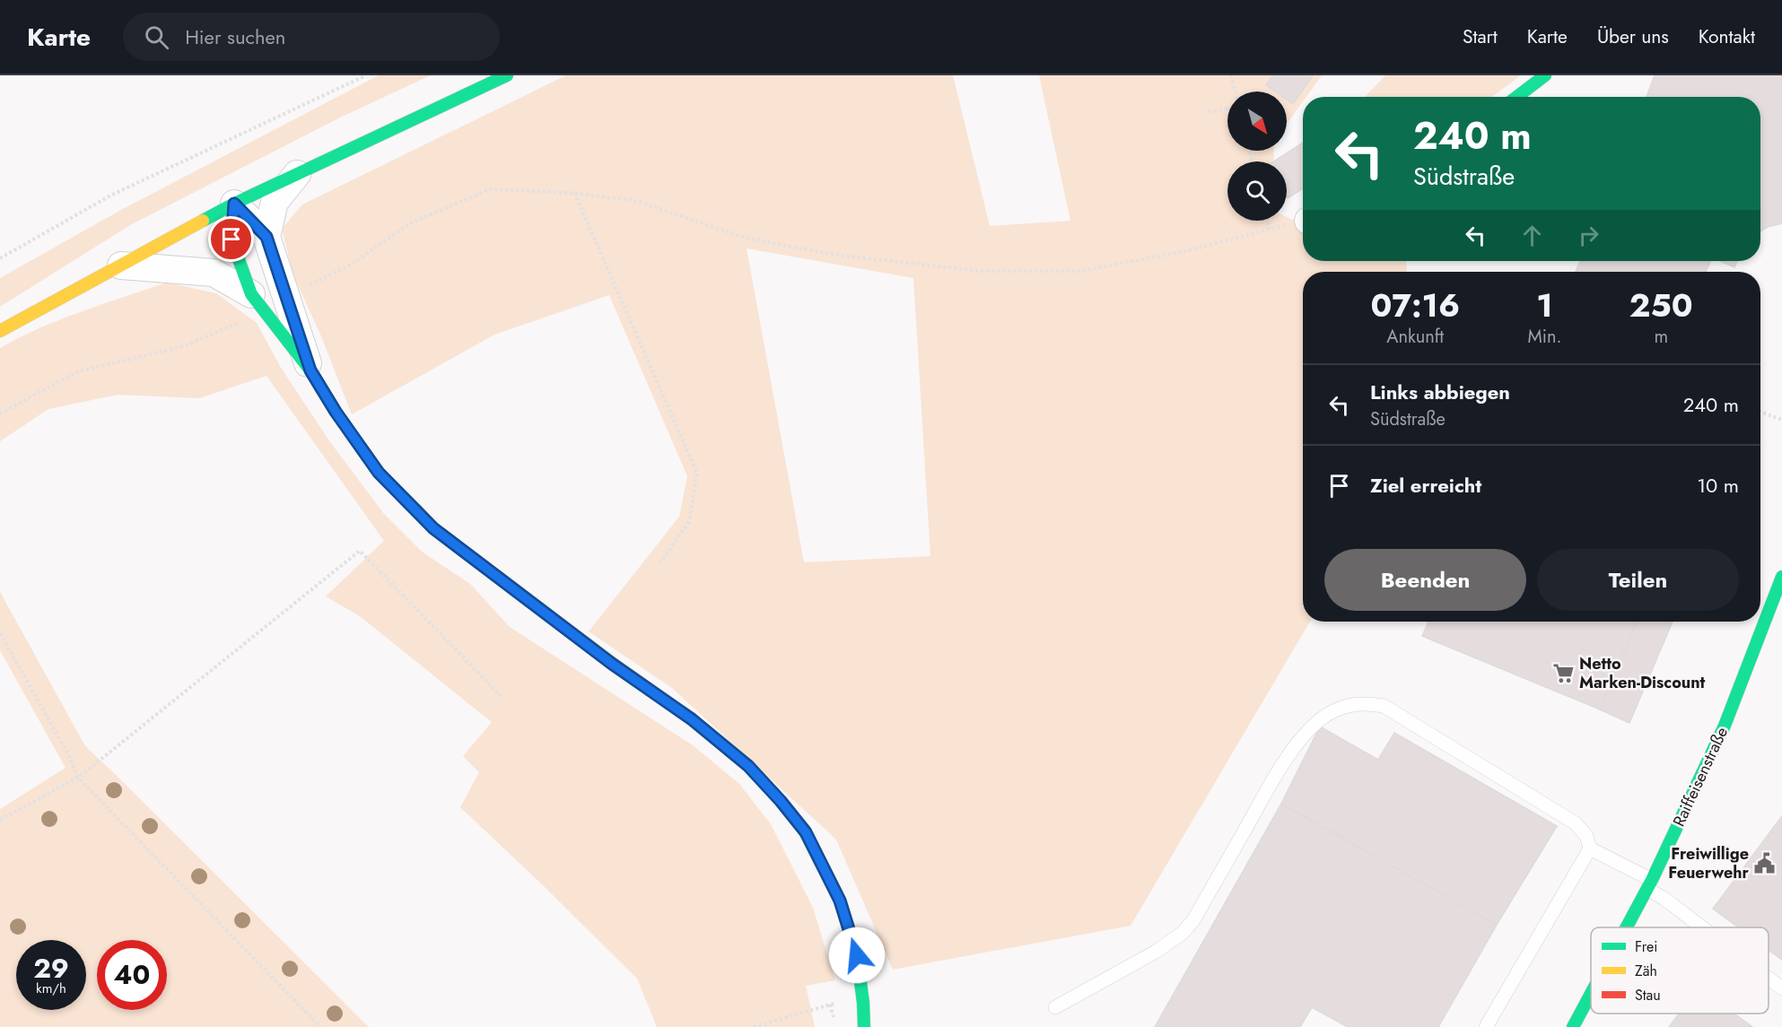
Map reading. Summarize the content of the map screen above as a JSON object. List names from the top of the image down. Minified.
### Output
{"streets":{"street":["Raiffeisenstraße"]},"places":{"supermarket":["Netto Marken-Discount"],"public building":["Freiwillige Feuerwehr"]},"legend":["Frei","Zäh","Stau"],"north":"bottom right","page":{"header":"Karte","search":"Hier suchen","nav":["Start","Karte","Über uns","Kontakt"],"turn":["240 m","Südstraße"],"eta":["07:16","Ankunft","1","Min.","250","m"],"list":[{"name":"Links abbiegen","note":"Südstraße","value":"240 m"},{"name":"Ziel erreicht","value":"10 m"}],"buttons":["Beenden","Teilen"],"speed":"29 km/h","limit":"40"}}
